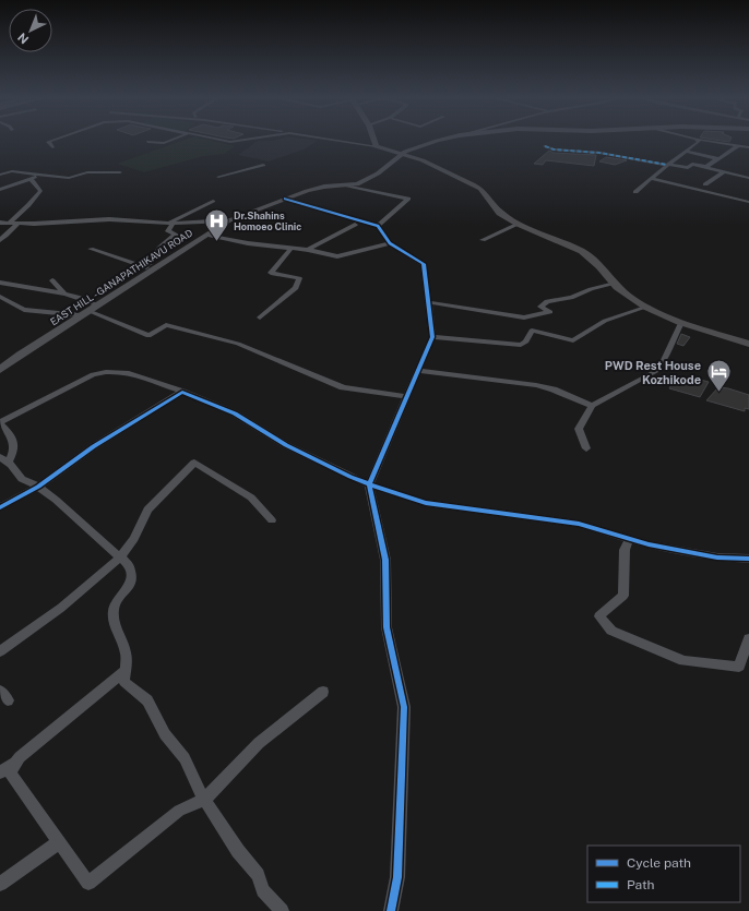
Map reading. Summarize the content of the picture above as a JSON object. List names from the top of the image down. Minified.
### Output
{"streets":{"main road":["EAST HILL - GANAPATHIKAVU ROAD"]},"places":{"hospital":["Dr.Shahins Homoeo Clinic"],"hotel":["PWD Rest House Kozhikode"]},"legend":["Cycle path","Path"],"north":"bottom left"}
